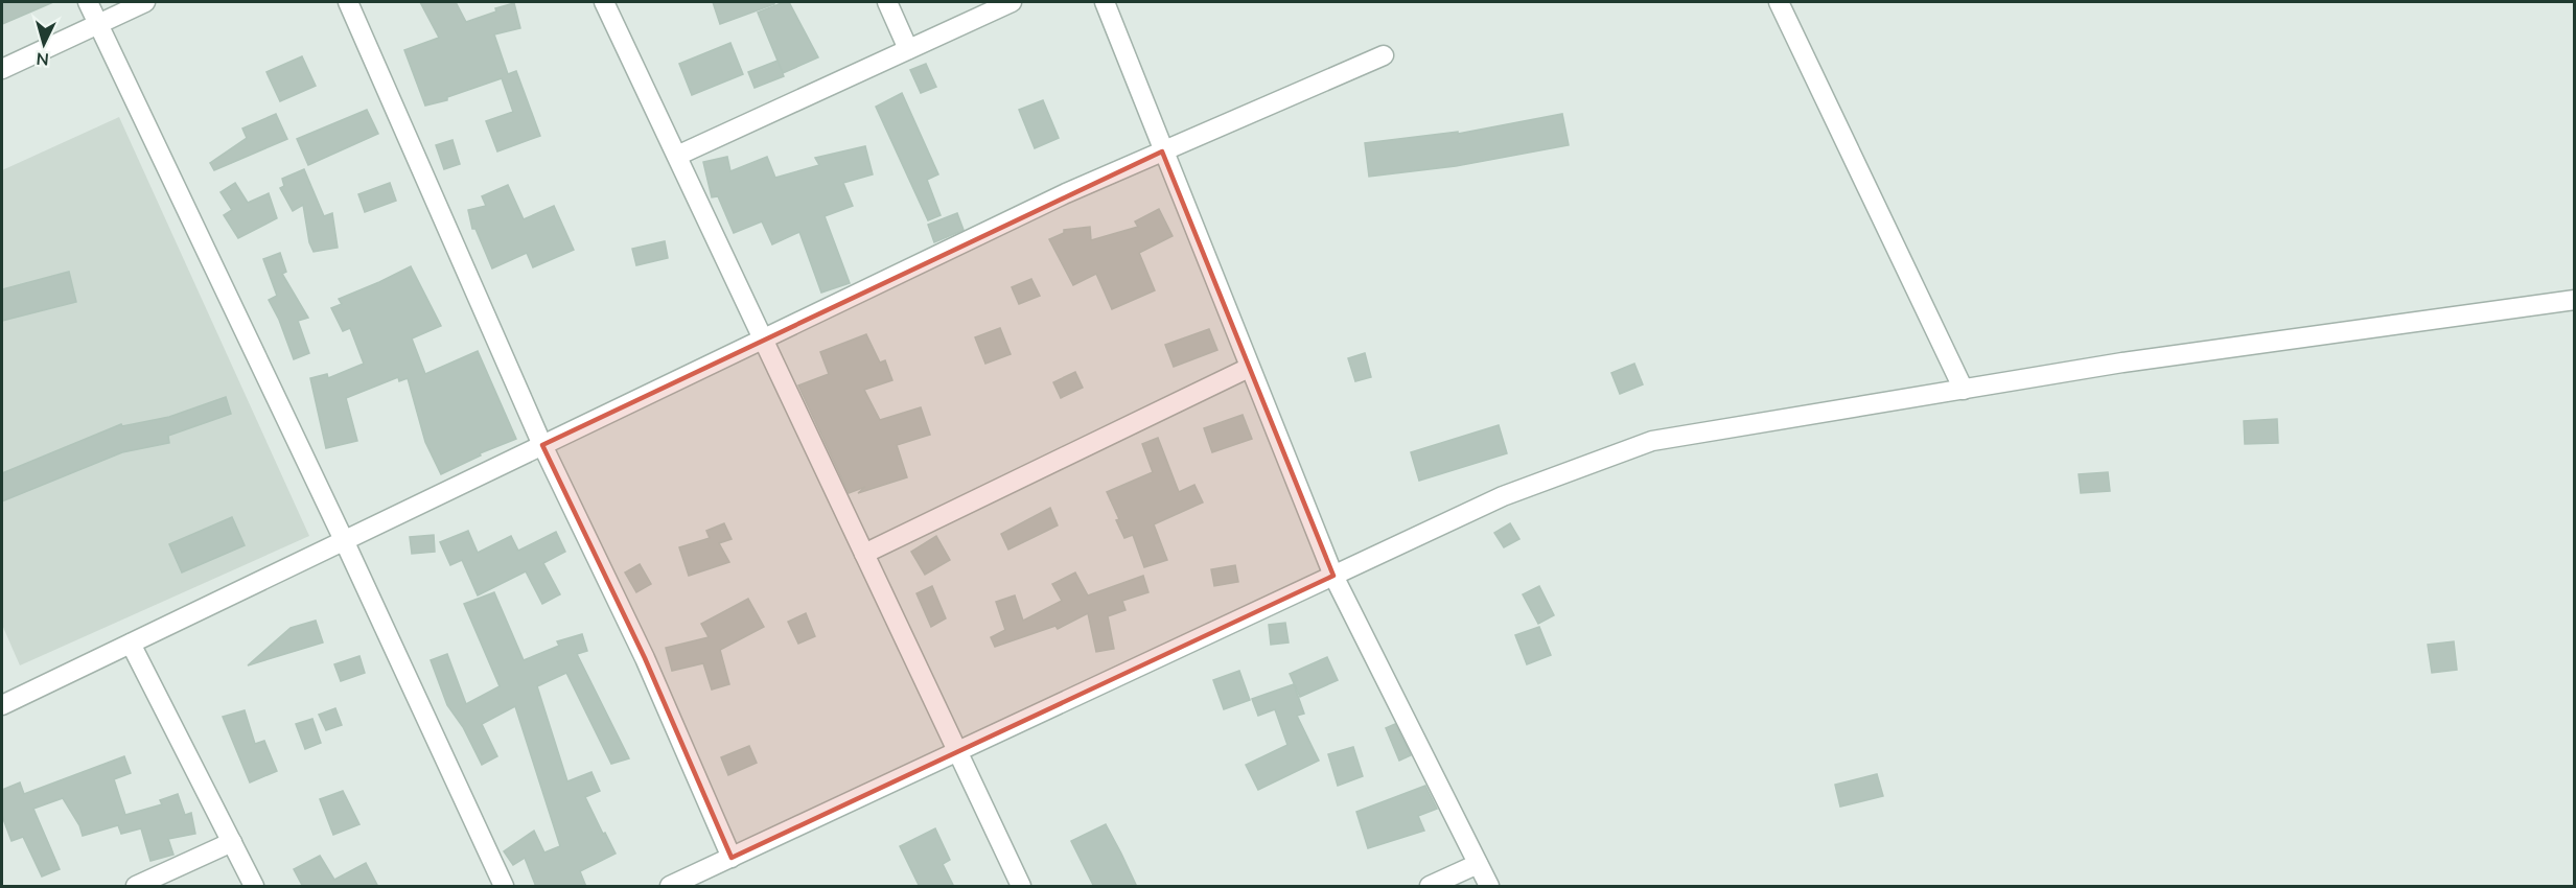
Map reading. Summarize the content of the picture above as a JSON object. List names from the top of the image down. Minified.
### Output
{"north":"bottom"}
